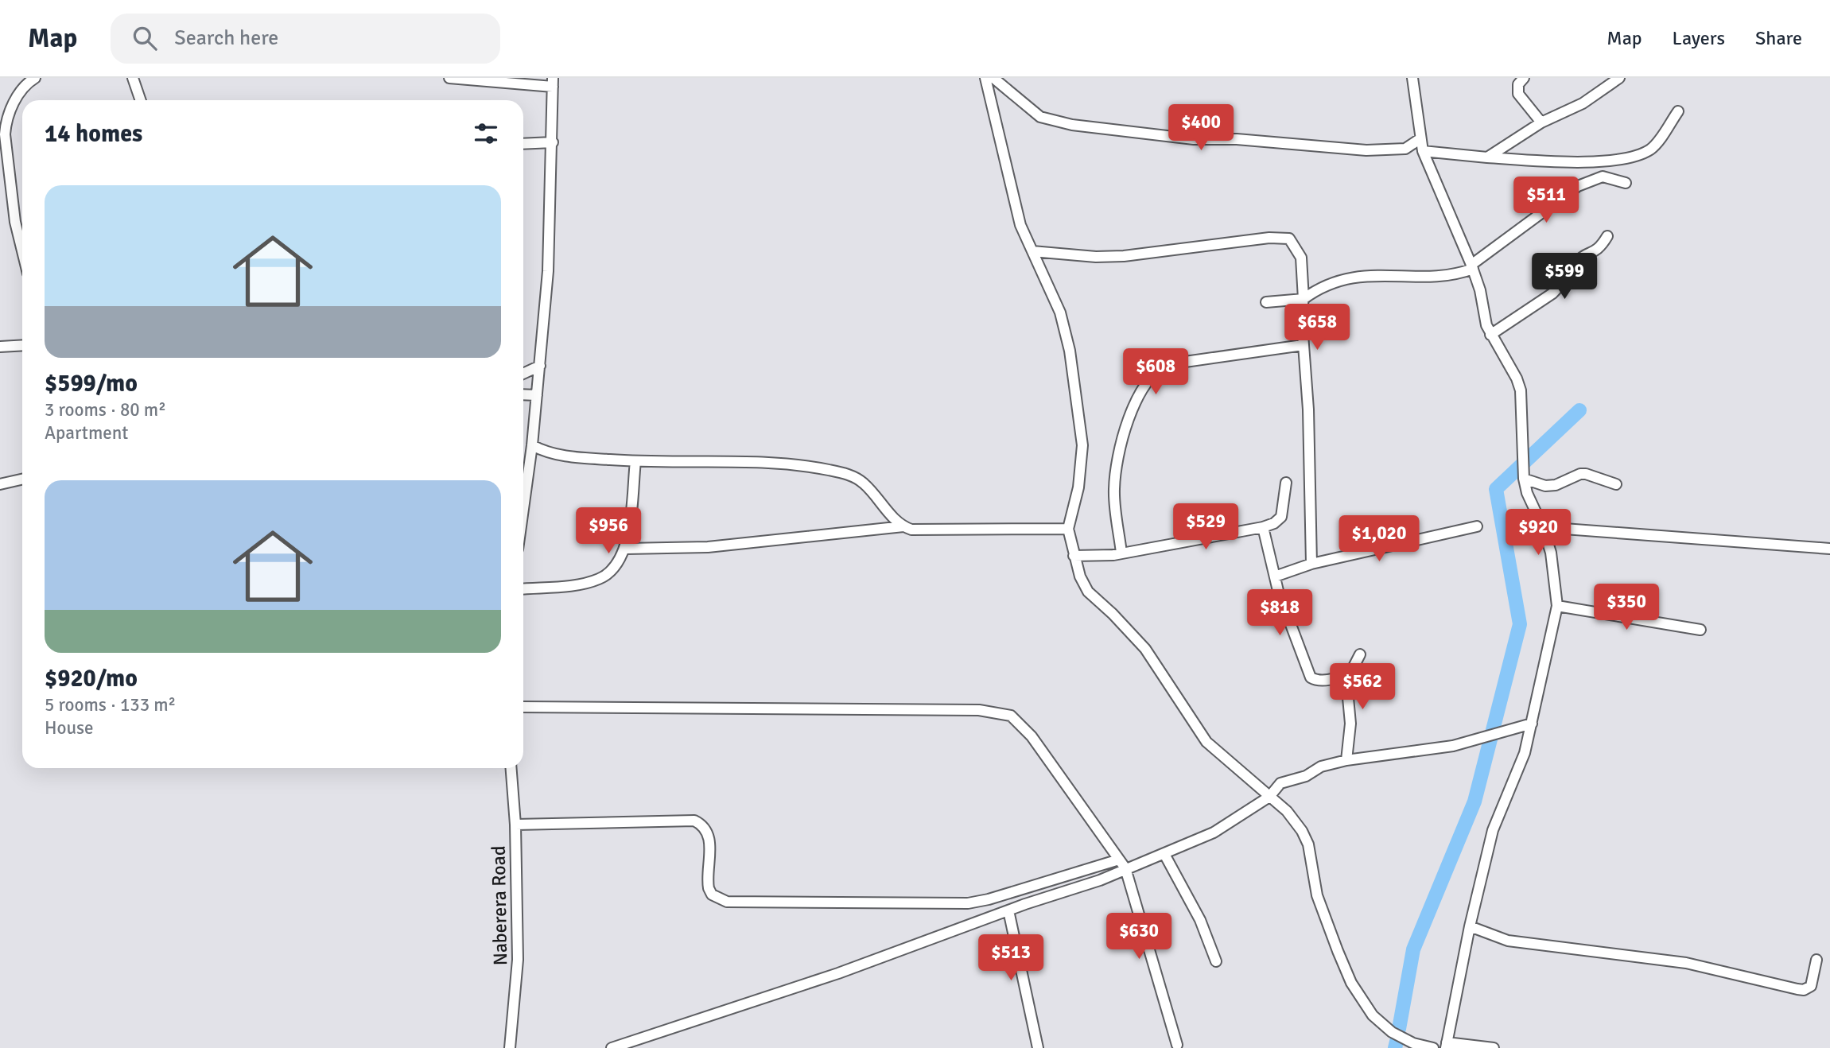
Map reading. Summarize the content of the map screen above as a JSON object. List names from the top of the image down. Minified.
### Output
{"streets":{"street":["Naberera Road"]},"page":{"header":"Map","search":"Search here","nav":["Map","Layers","Share"],"heading":"14 homes","price":["$400","$511","$599","$658","$608","$529","$956","$920","$1,020","$350","$818","$562","$630","$513"],"list":[{"name":"$599/mo","note":"3 rooms · 80 m² · Apartment"},{"name":"$920/mo","note":"5 rooms · 133 m² · House"}]}}
